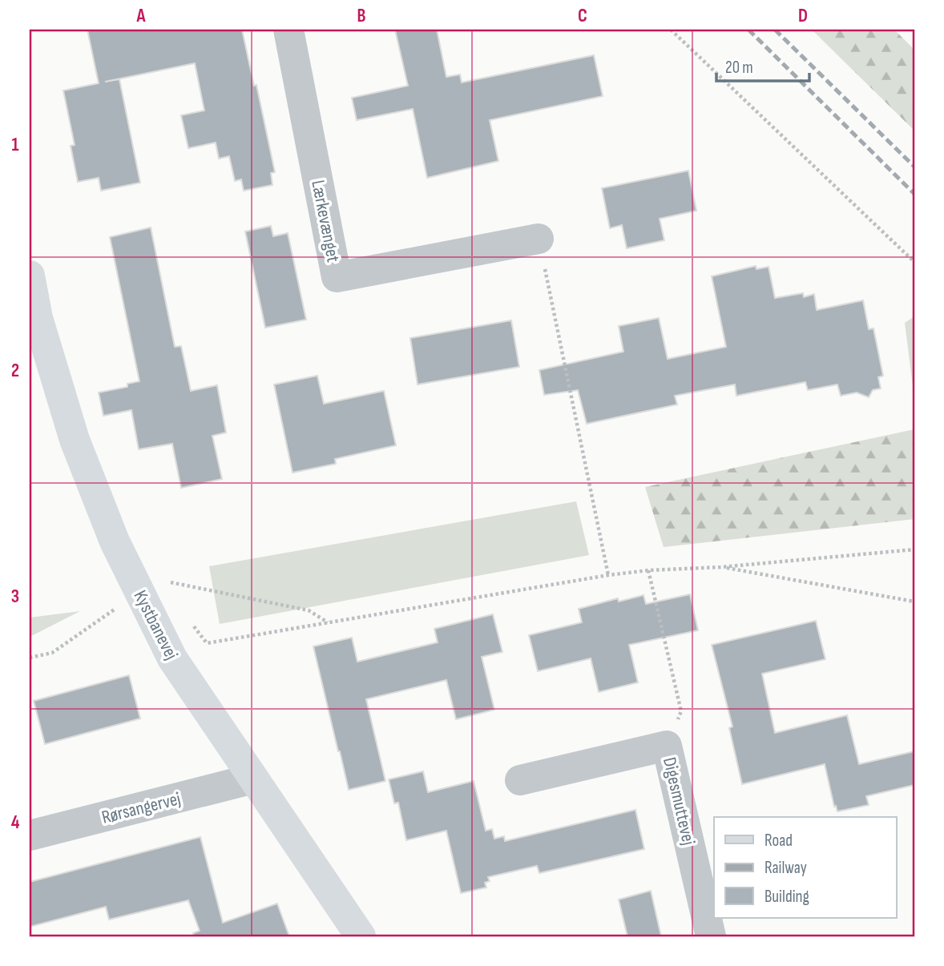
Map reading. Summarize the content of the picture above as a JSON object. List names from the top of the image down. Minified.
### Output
{"streets":{"street":["Lærkevænget","Kystbanevej","Digesmuttevej","Rørsangervej"]},"crossings":[["Kystbanevej","Rørsangervej"]],"legend":["Road","Railway","Building"],"scale_bar":"20 m","grid":{"columns":["A","B","C","D"],"rows":["1","2","3","4"]}}
